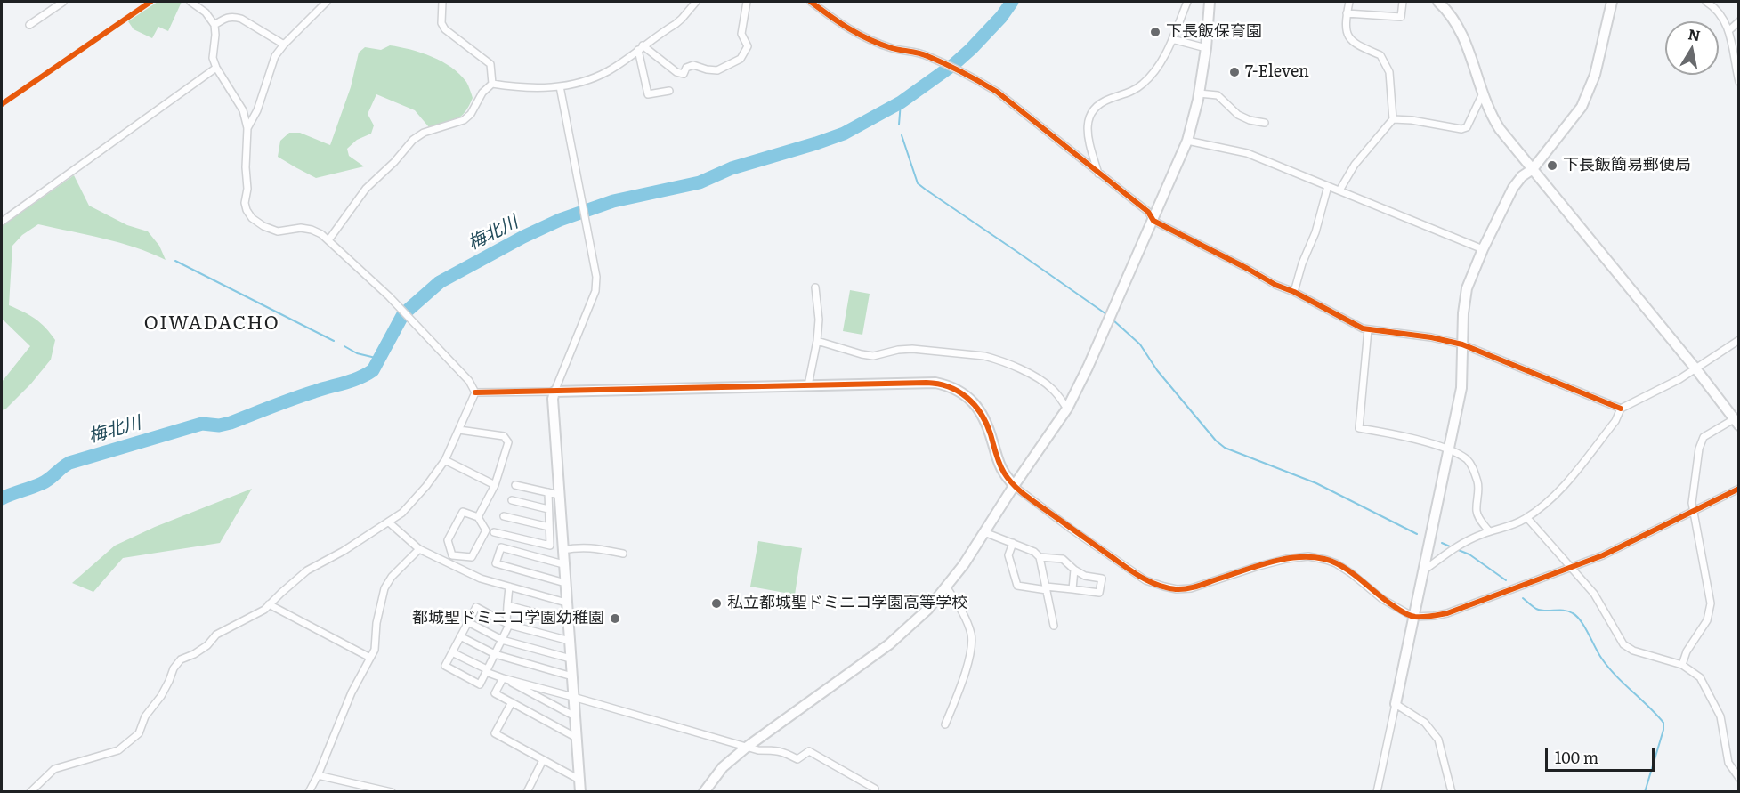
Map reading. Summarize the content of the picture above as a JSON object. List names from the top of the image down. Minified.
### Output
{"districts":["OIWADACHO"],"water":["梅北川"],"places":["下長飯保育園","7-Eleven","下長飯簡易郵便局","私立都城聖ドミニコ学園高等学校","都城聖ドミニコ学園幼稚園"],"scale_bar":"100 m","north":"top"}
